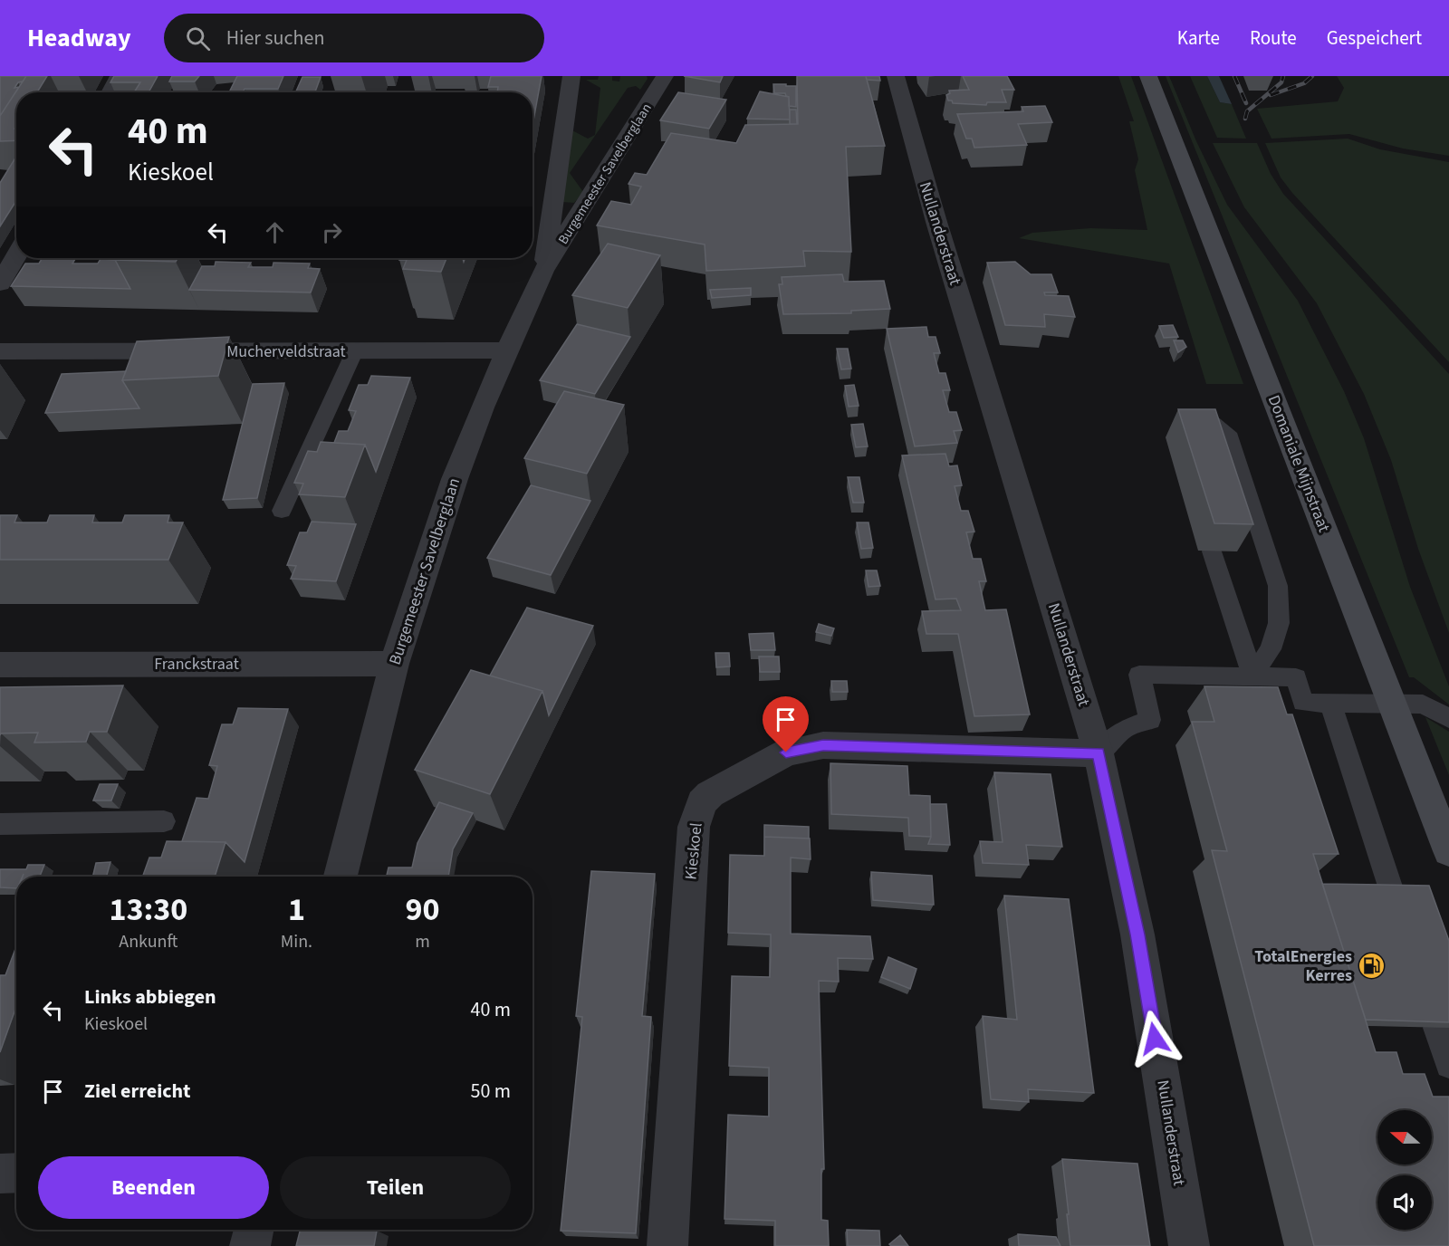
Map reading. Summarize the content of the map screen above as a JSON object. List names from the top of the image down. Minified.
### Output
{"streets":{"main road":["Domaniale Mijnstraat"],"street":["Burgemeester Savelberglaan","Nullanderstraat","Mucherveldstraat","Franckstraat","Kieskoel"]},"crossings":[["Burgemeester Savelberglaan","Mucherveldstraat"],["Burgemeester Savelberglaan","Franckstraat"],["Nullanderstraat","Kieskoel"]],"places":{"fuel station":["TotalEnergies Kerres"]},"north":"left","page":{"header":"Headway","search":"Hier suchen","nav":["Karte","Route","Gespeichert"],"turn":["40 m","Kieskoel"],"eta":["13:30","Ankunft","1","Min.","90","m"],"list":[{"name":"Links abbiegen","note":"Kieskoel","value":"40 m"},{"name":"Ziel erreicht","value":"50 m"}],"buttons":["Beenden","Teilen"]}}
